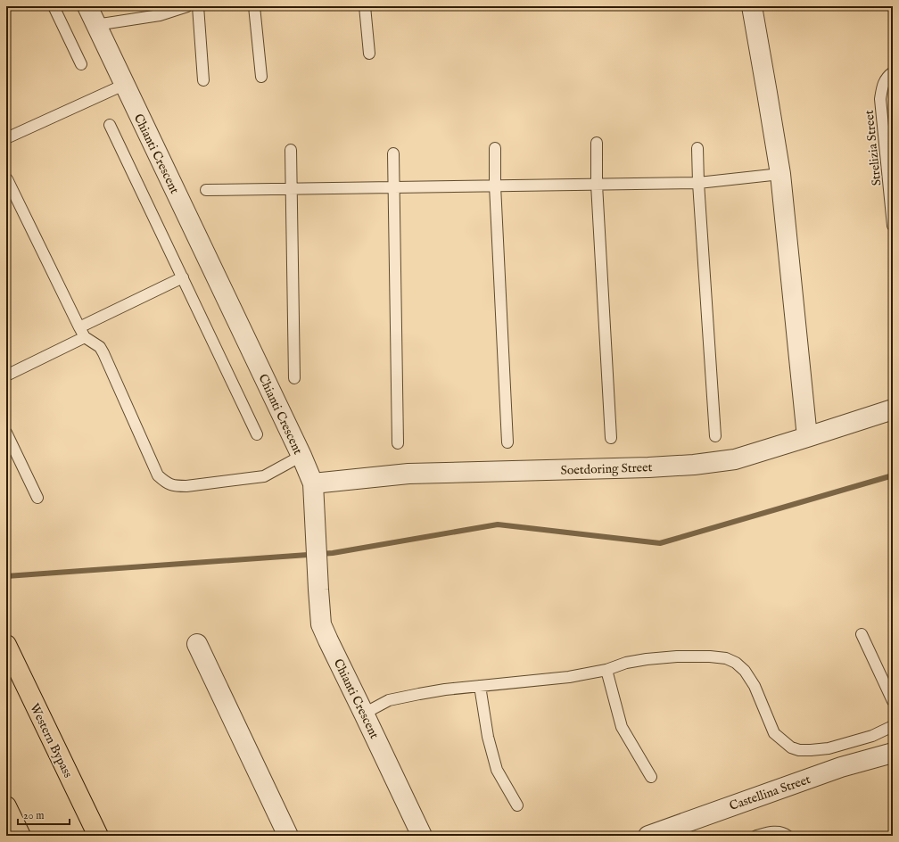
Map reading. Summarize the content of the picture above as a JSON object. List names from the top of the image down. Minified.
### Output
{"streets":{"highway":["Western Bypass"],"street":["Chianti Crescent","Soetdoring Street","Castellina Street"],"lane":["Strelizia Street"]},"crossings":[["Chianti Crescent","Soetdoring Street"]],"scale_bar":"20 m"}
